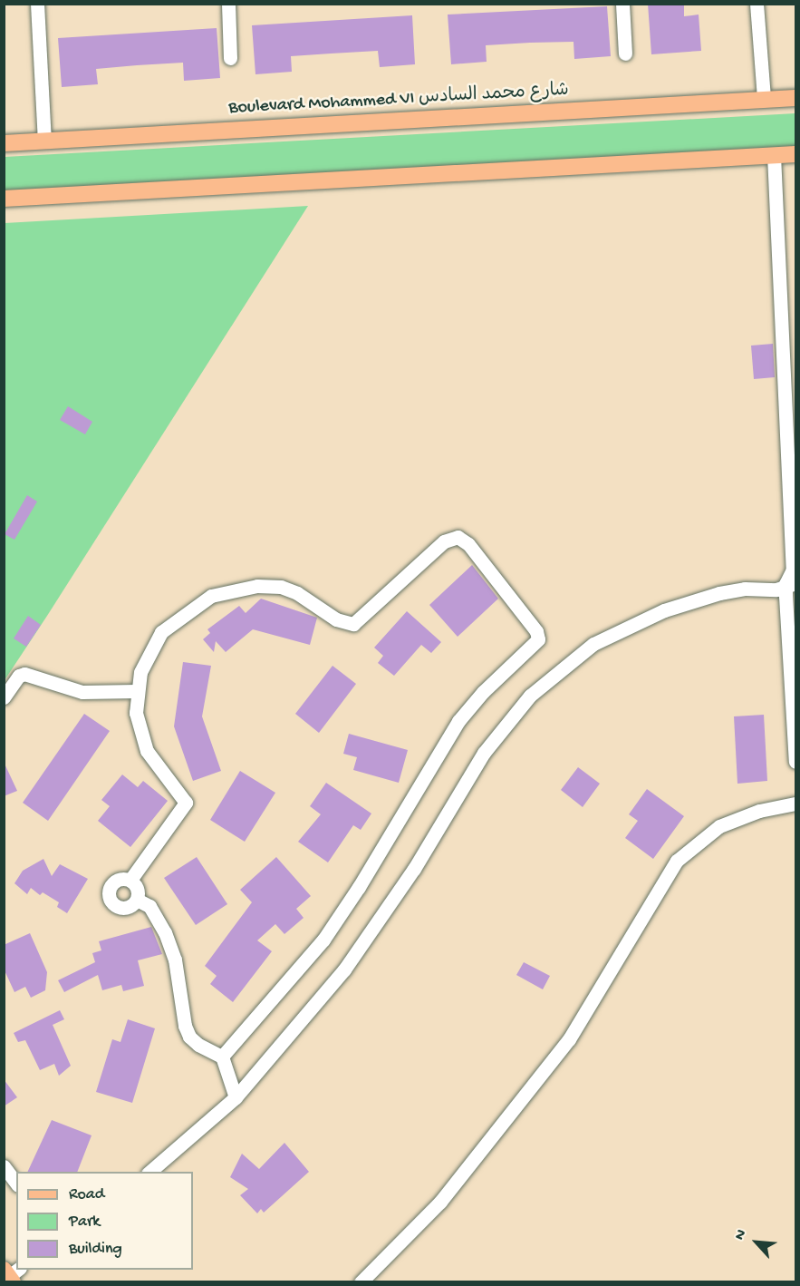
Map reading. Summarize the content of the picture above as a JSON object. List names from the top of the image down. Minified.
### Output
{"streets":{"main road":["Boulevard Mohammed VI شارع محمد السادس"]},"legend":["Road","Park","Building"],"north":"top left"}
